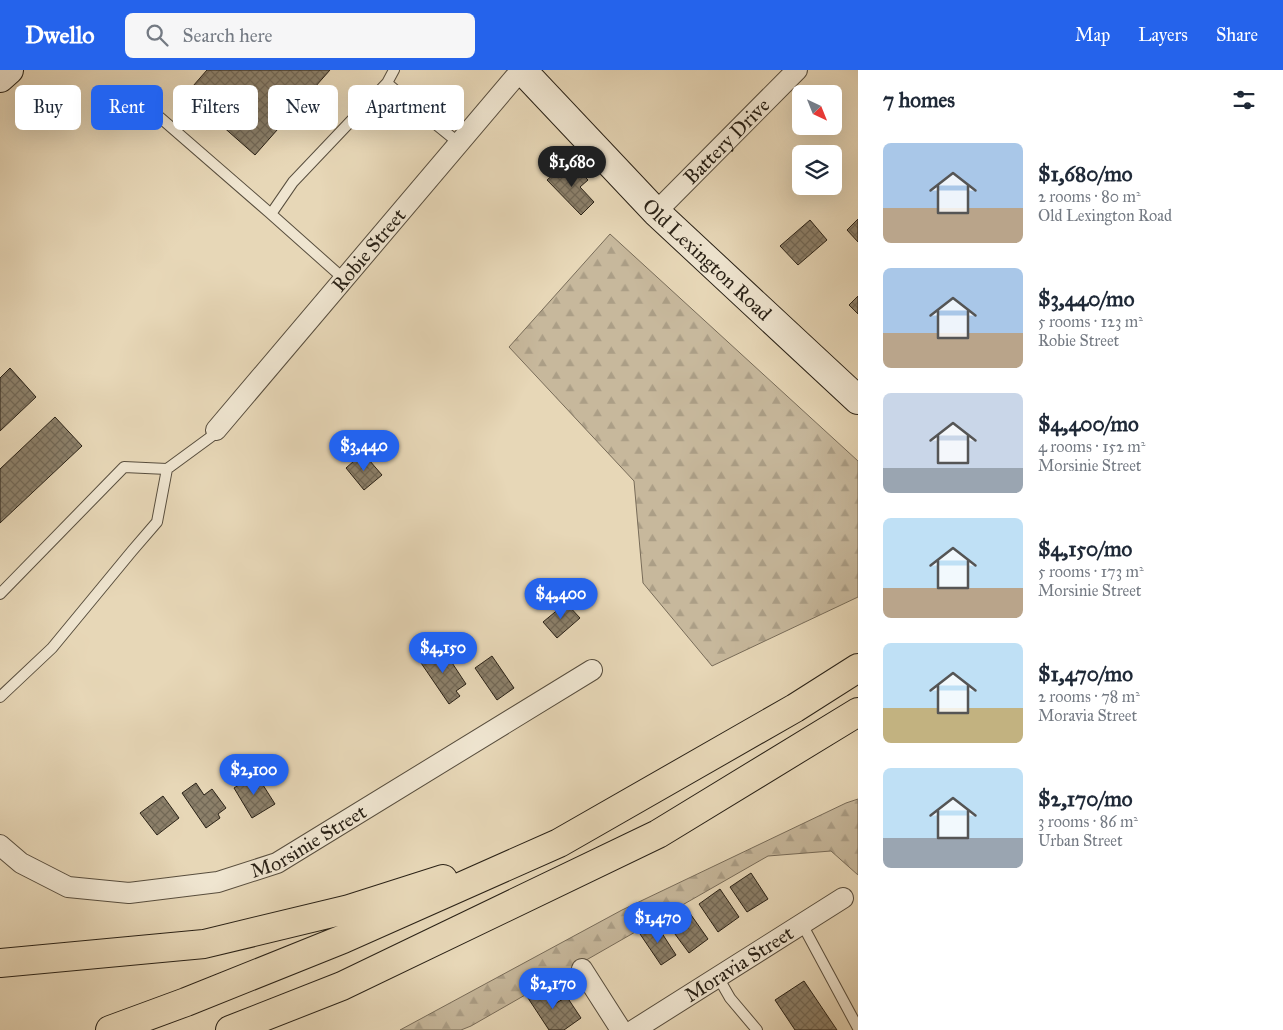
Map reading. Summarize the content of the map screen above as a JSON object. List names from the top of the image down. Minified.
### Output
{"streets":{"main road":["Old Lexington Road"],"street":["Battery Drive","Robie Street","Morsinie Street","Moravia Street"]},"crossings":[["Battery Drive","Old Lexington Road"],["Robie Street","Old Lexington Road"]],"north":"bottom right","page":{"header":"Dwello","search":"Search here","nav":["Map","Layers","Share"],"heading":"7 homes","chip":["Buy","Rent","Filters","New","Apartment"],"list":[{"name":"$1,680/mo","note":"2 rooms · 80 m² · Old Lexington Road"},{"name":"$3,440/mo","note":"5 rooms · 123 m² · Robie Street"},{"name":"$4,400/mo","note":"4 rooms · 152 m² · Morsinie Street"},{"name":"$4,150/mo","note":"5 rooms · 173 m² · Morsinie Street"},{"name":"$1,470/mo","note":"2 rooms · 78 m² · Moravia Street"},{"name":"$2,170/mo","note":"3 rooms · 86 m² · Urban Street"}],"price":["$1,680","$3,440","$4,400","$4,150","$2,100","$1,470","$2,170"]}}
